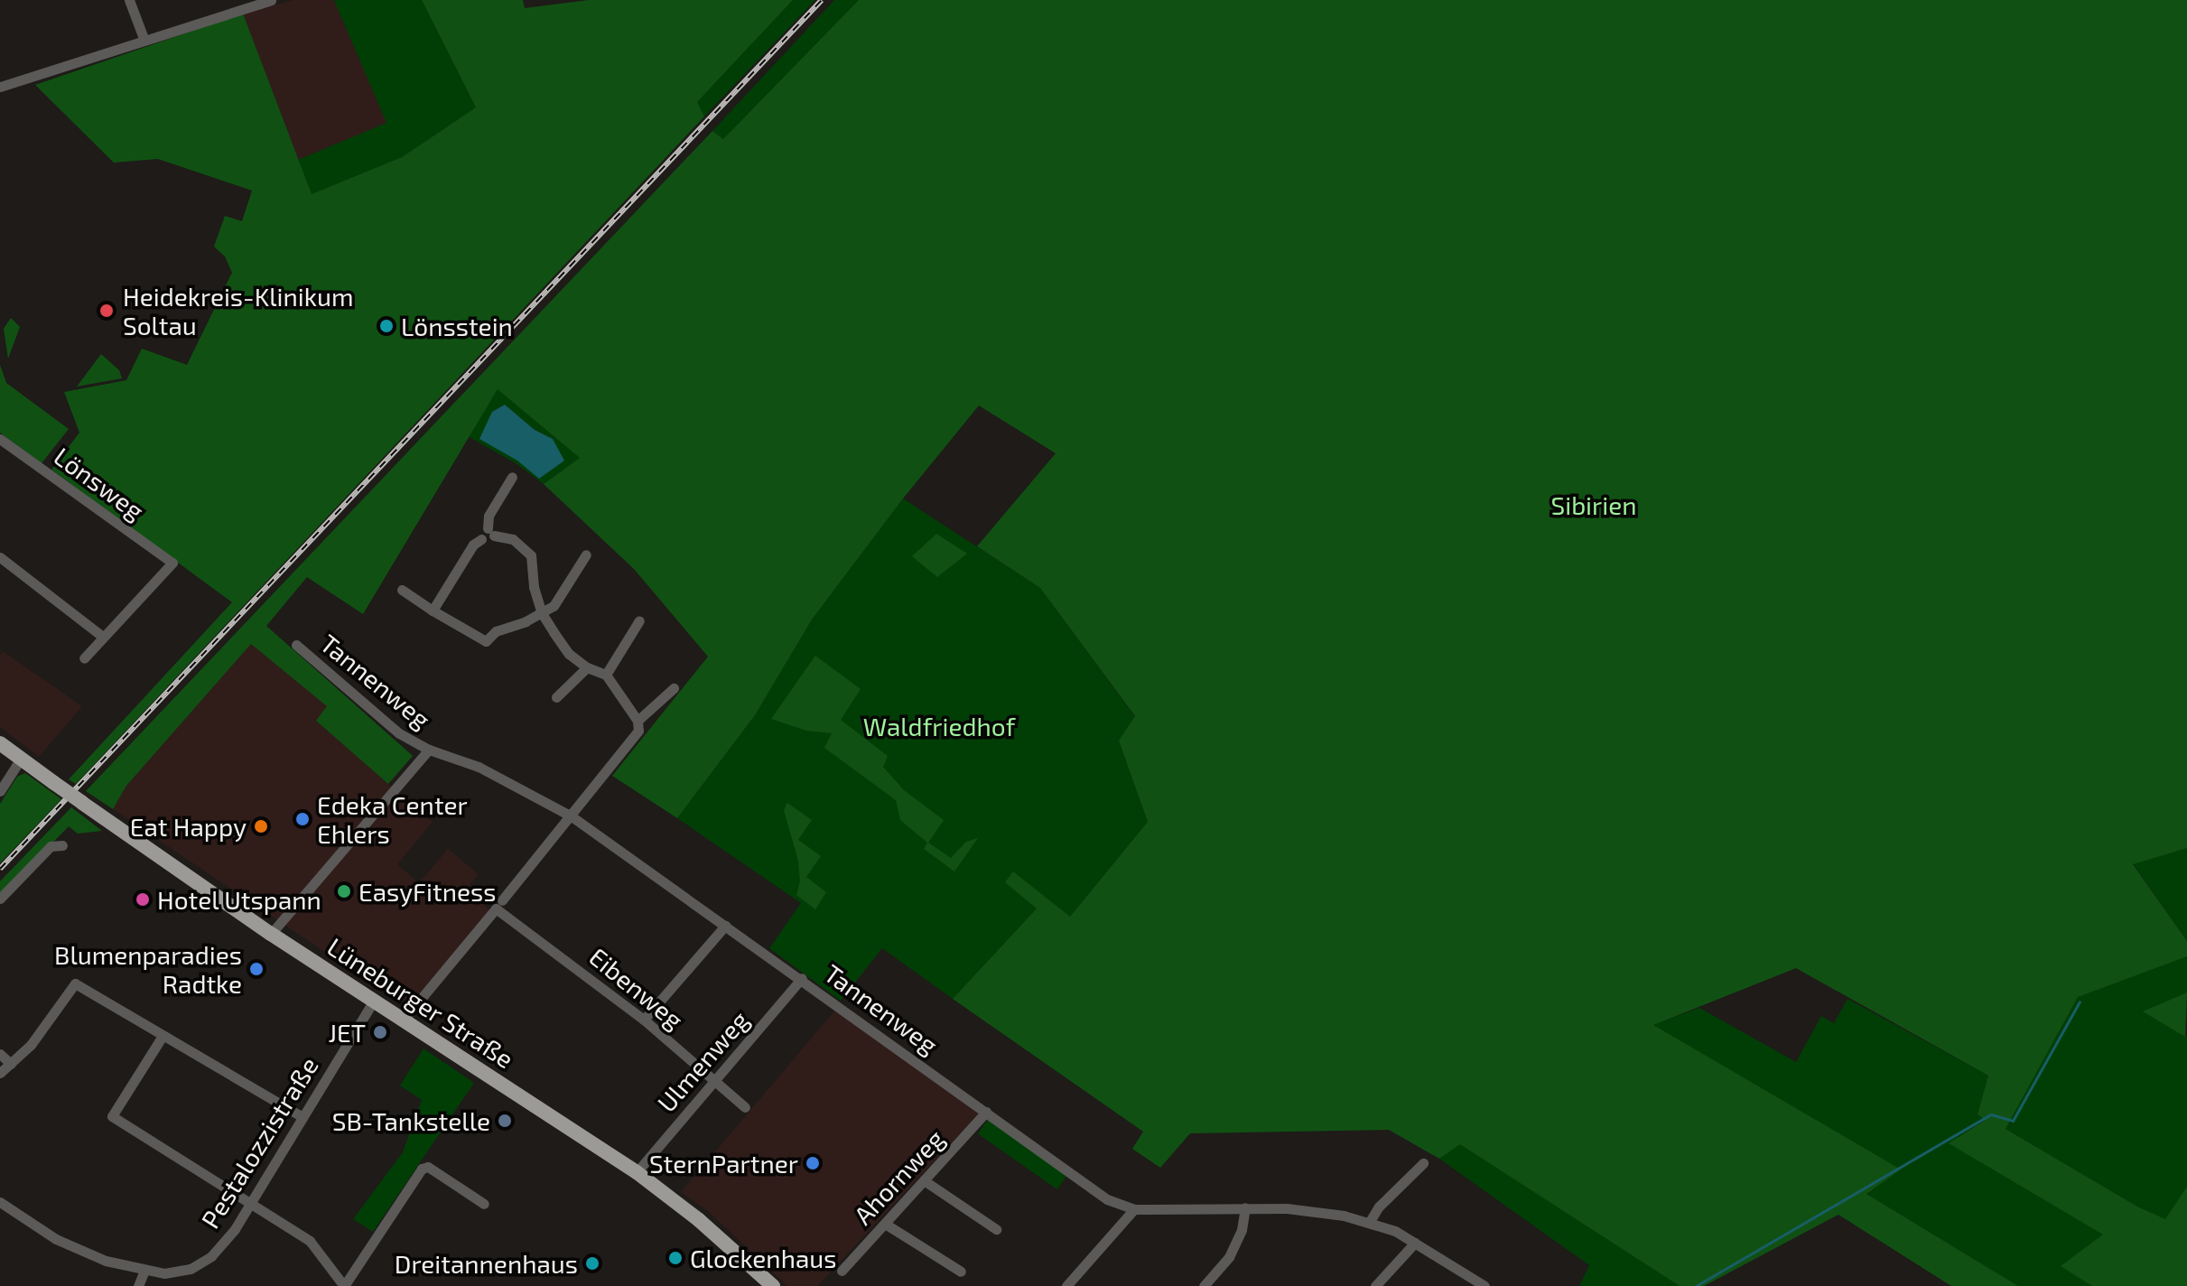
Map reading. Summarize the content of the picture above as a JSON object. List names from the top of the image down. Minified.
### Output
{"streets":{"main road":["Lüneburger Straße"],"street":["Lönsweg","Tannenweg","Eibenweg","Ulmenweg","Pestalozzistraße","Ahornweg"]},"crossings":[["Tannenweg","Ulmenweg"],["Tannenweg","Ahornweg"],["Eibenweg","Ulmenweg"],["Lüneburger Straße","Ulmenweg"],["Lüneburger Straße","Pestalozzistraße"]],"parks":["Sibirien","Waldfriedhof"],"places":["Heidekreis-Klinikum Soltau","Lönsstein","Edeka Center Ehlers","Eat Happy","EasyFitness","Hotel Utspann","Blumenparadies Radtke","JET","SB-Tankstelle","SternPartner","Glockenhaus","Dreitannenhaus"]}
